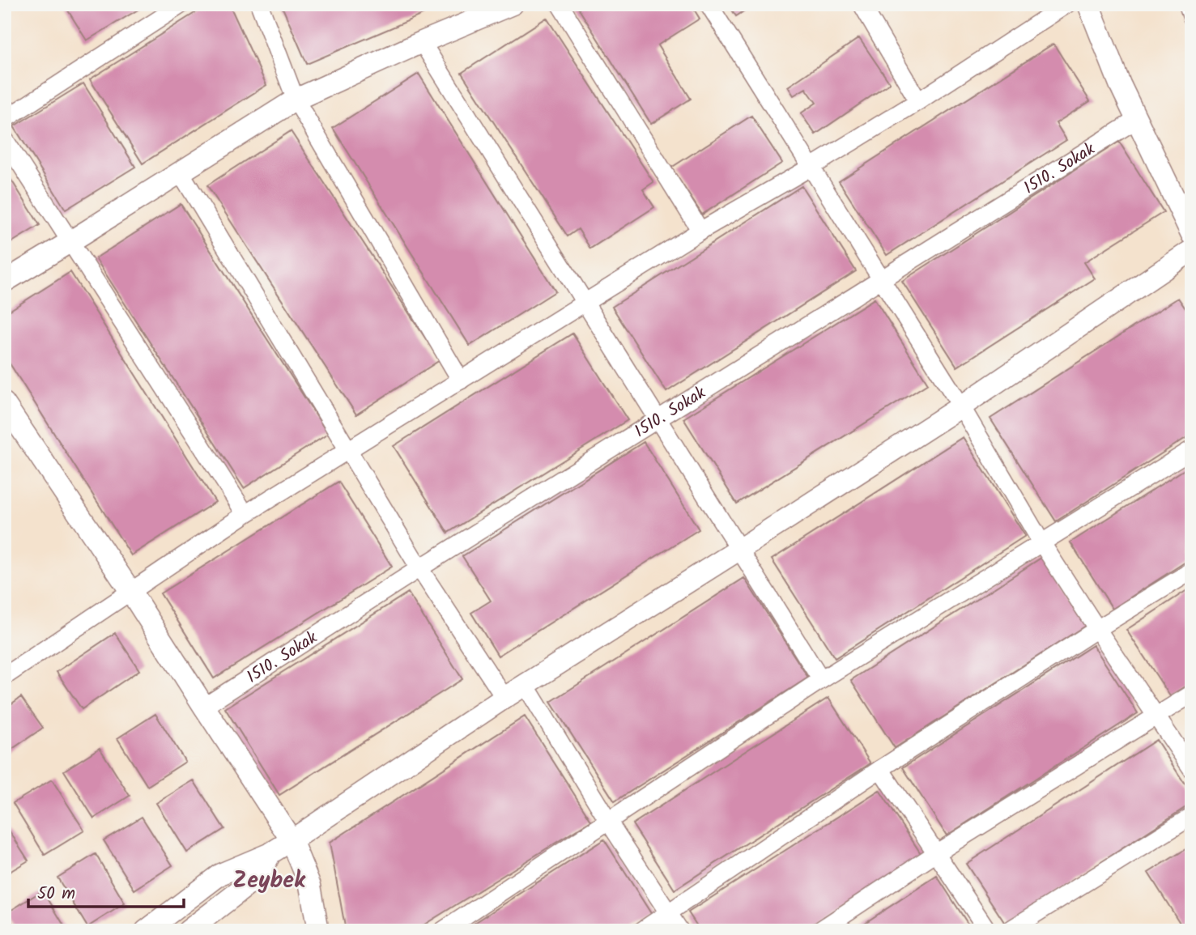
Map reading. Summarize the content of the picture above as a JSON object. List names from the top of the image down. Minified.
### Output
{"streets":{"street":["1510. Sokak"]},"districts":["Zeybek"],"scale_bar":"50 m"}
